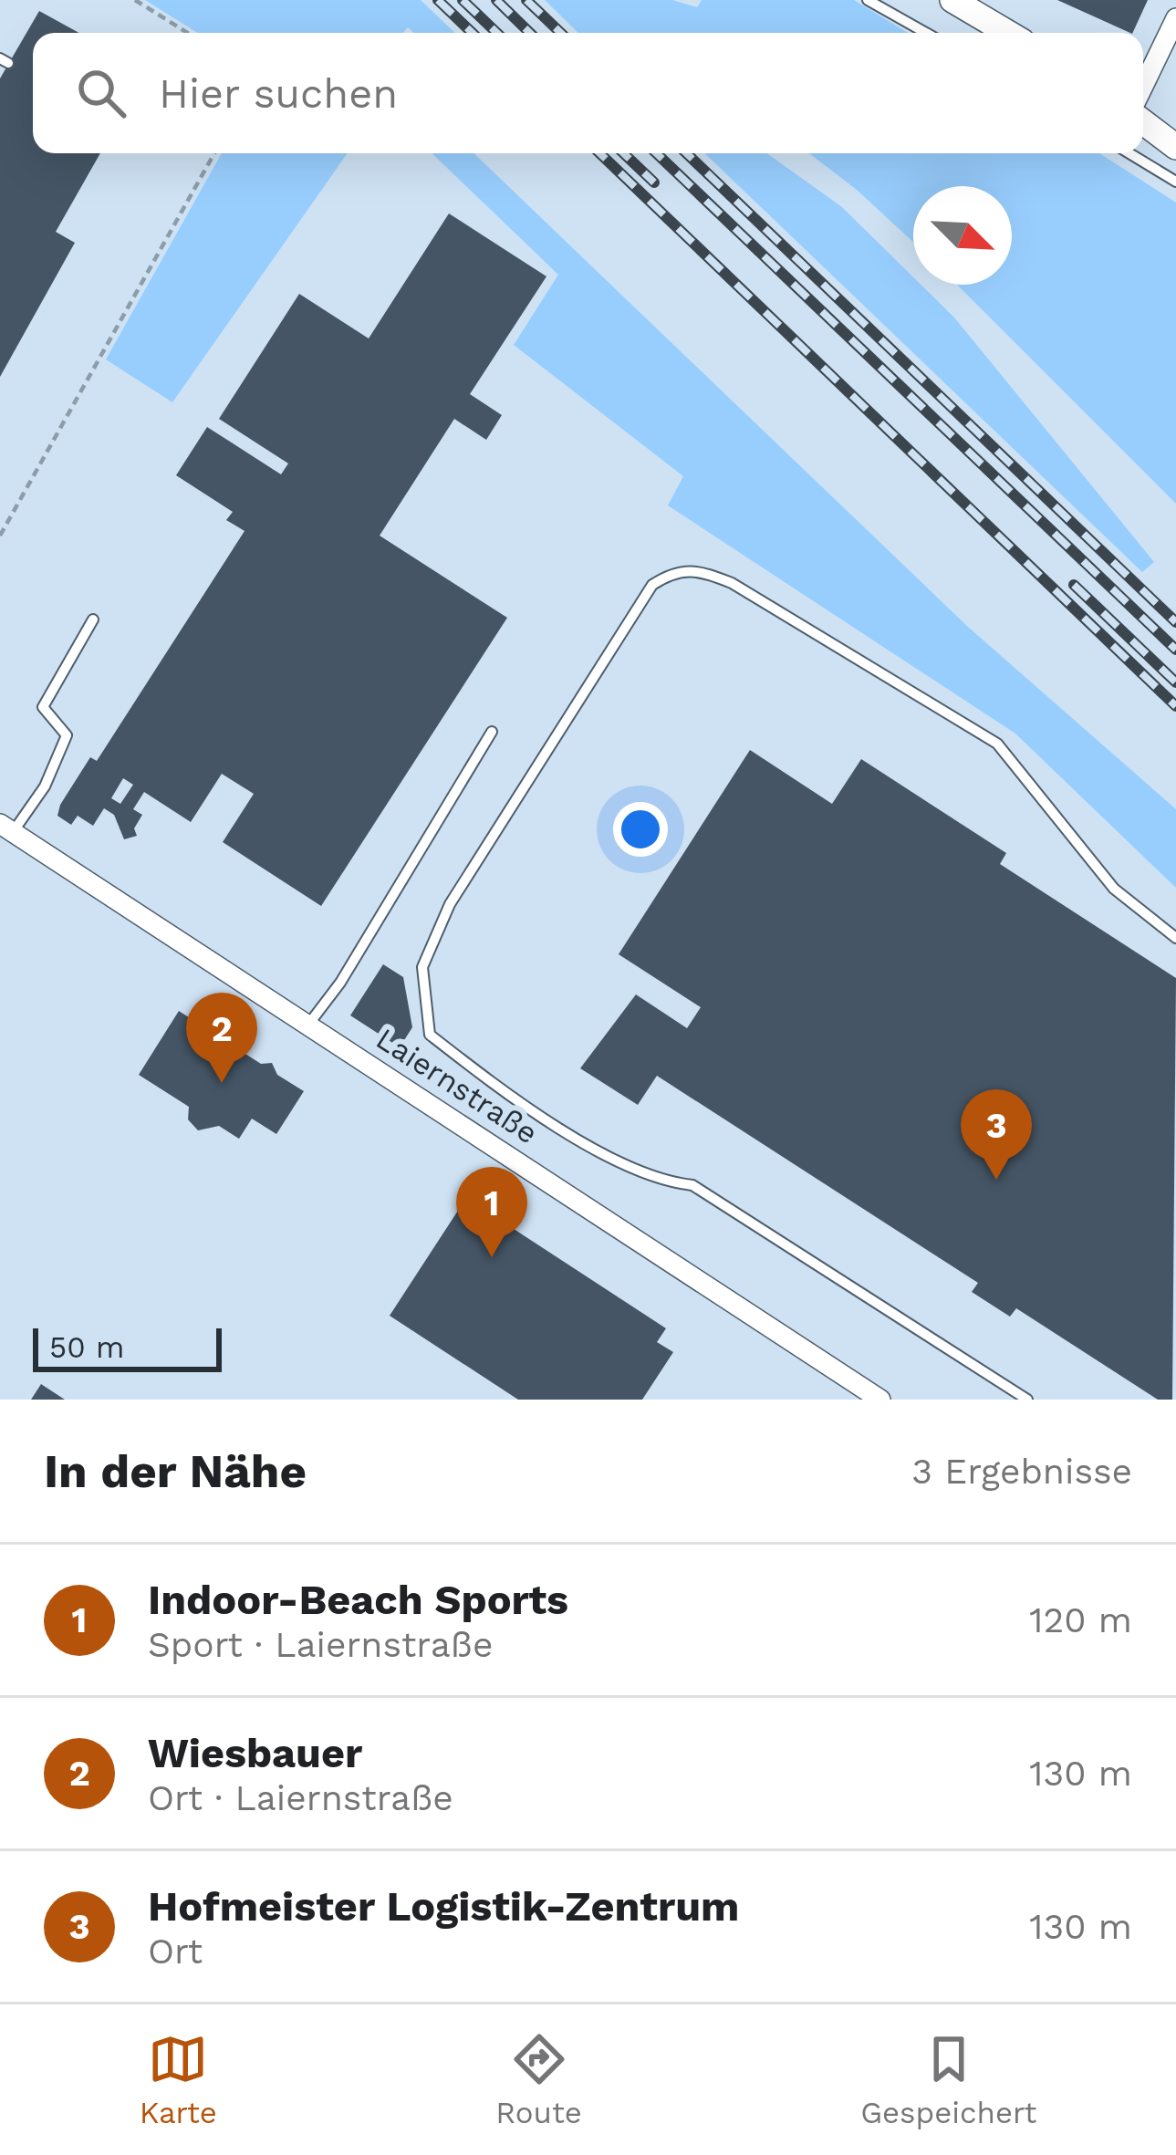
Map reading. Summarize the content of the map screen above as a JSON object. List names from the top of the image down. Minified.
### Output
{"streets":{"street":["Laiernstraße"]},"scale_bar":"50 m","north":"bottom right","page":{"search":"Hier suchen","pins":["2","3","1"],"scale":"50 m","heading":["In der Nähe","3 Ergebnisse"],"list":[{"mark":"1","name":"Indoor-Beach Sports","note":"Sport · Laiernstraße","value":"120 m"},{"mark":"2","name":"Wiesbauer","note":"Ort · Laiernstraße","value":"130 m"},{"mark":"3","name":"Hofmeister Logistik-Zentrum","note":"Ort","value":"130 m"}],"nav":["Karte","Route","Gespeichert"]}}
